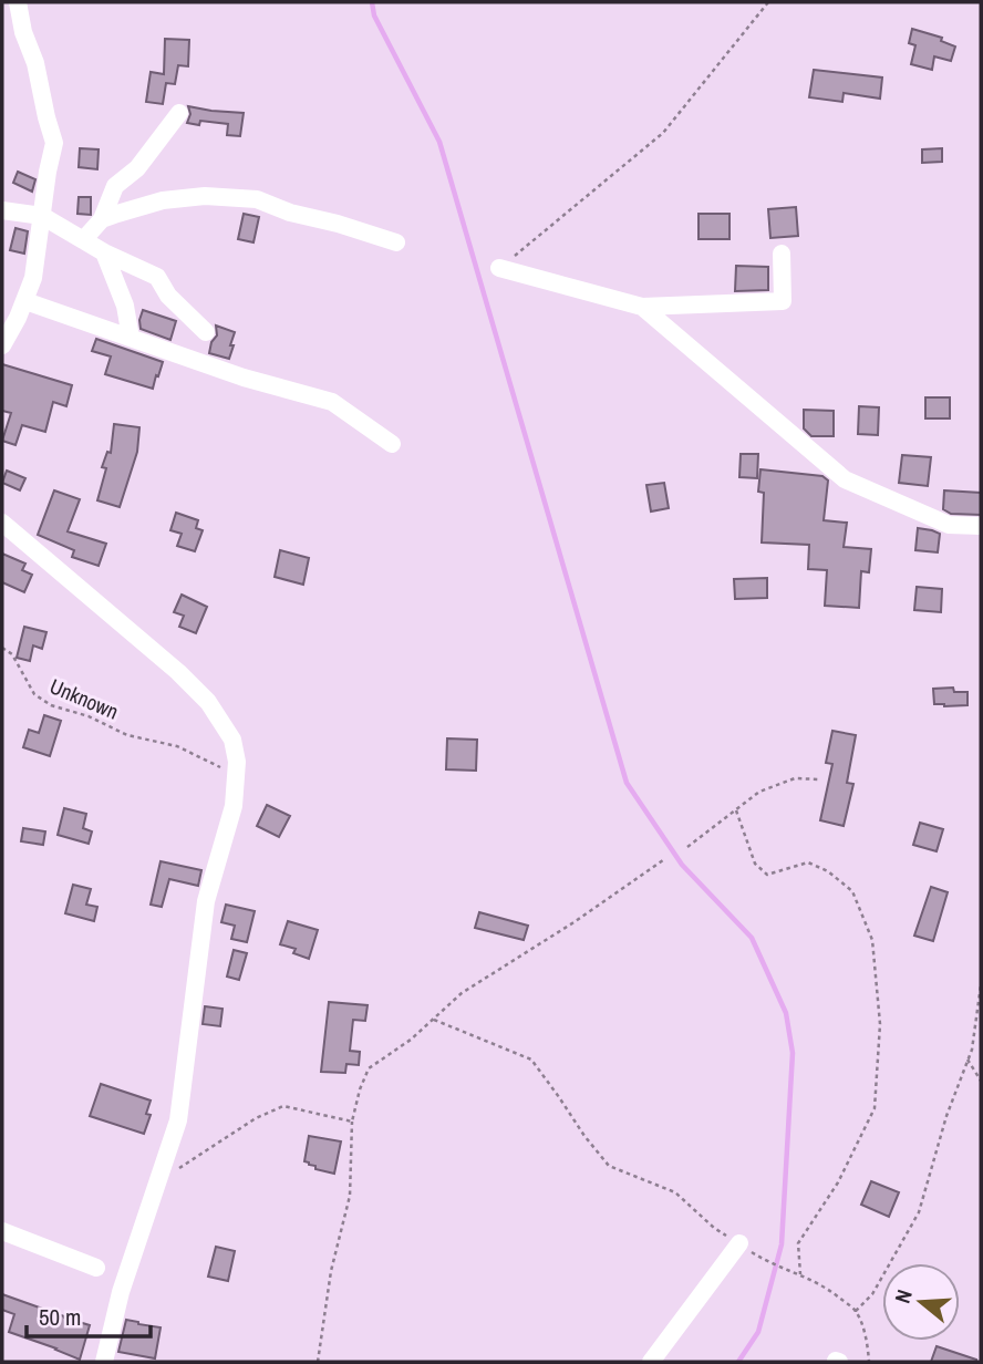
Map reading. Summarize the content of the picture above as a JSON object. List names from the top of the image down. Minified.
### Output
{"streets":{"path":["Unknown"]},"scale_bar":"50 m","north":"left"}
